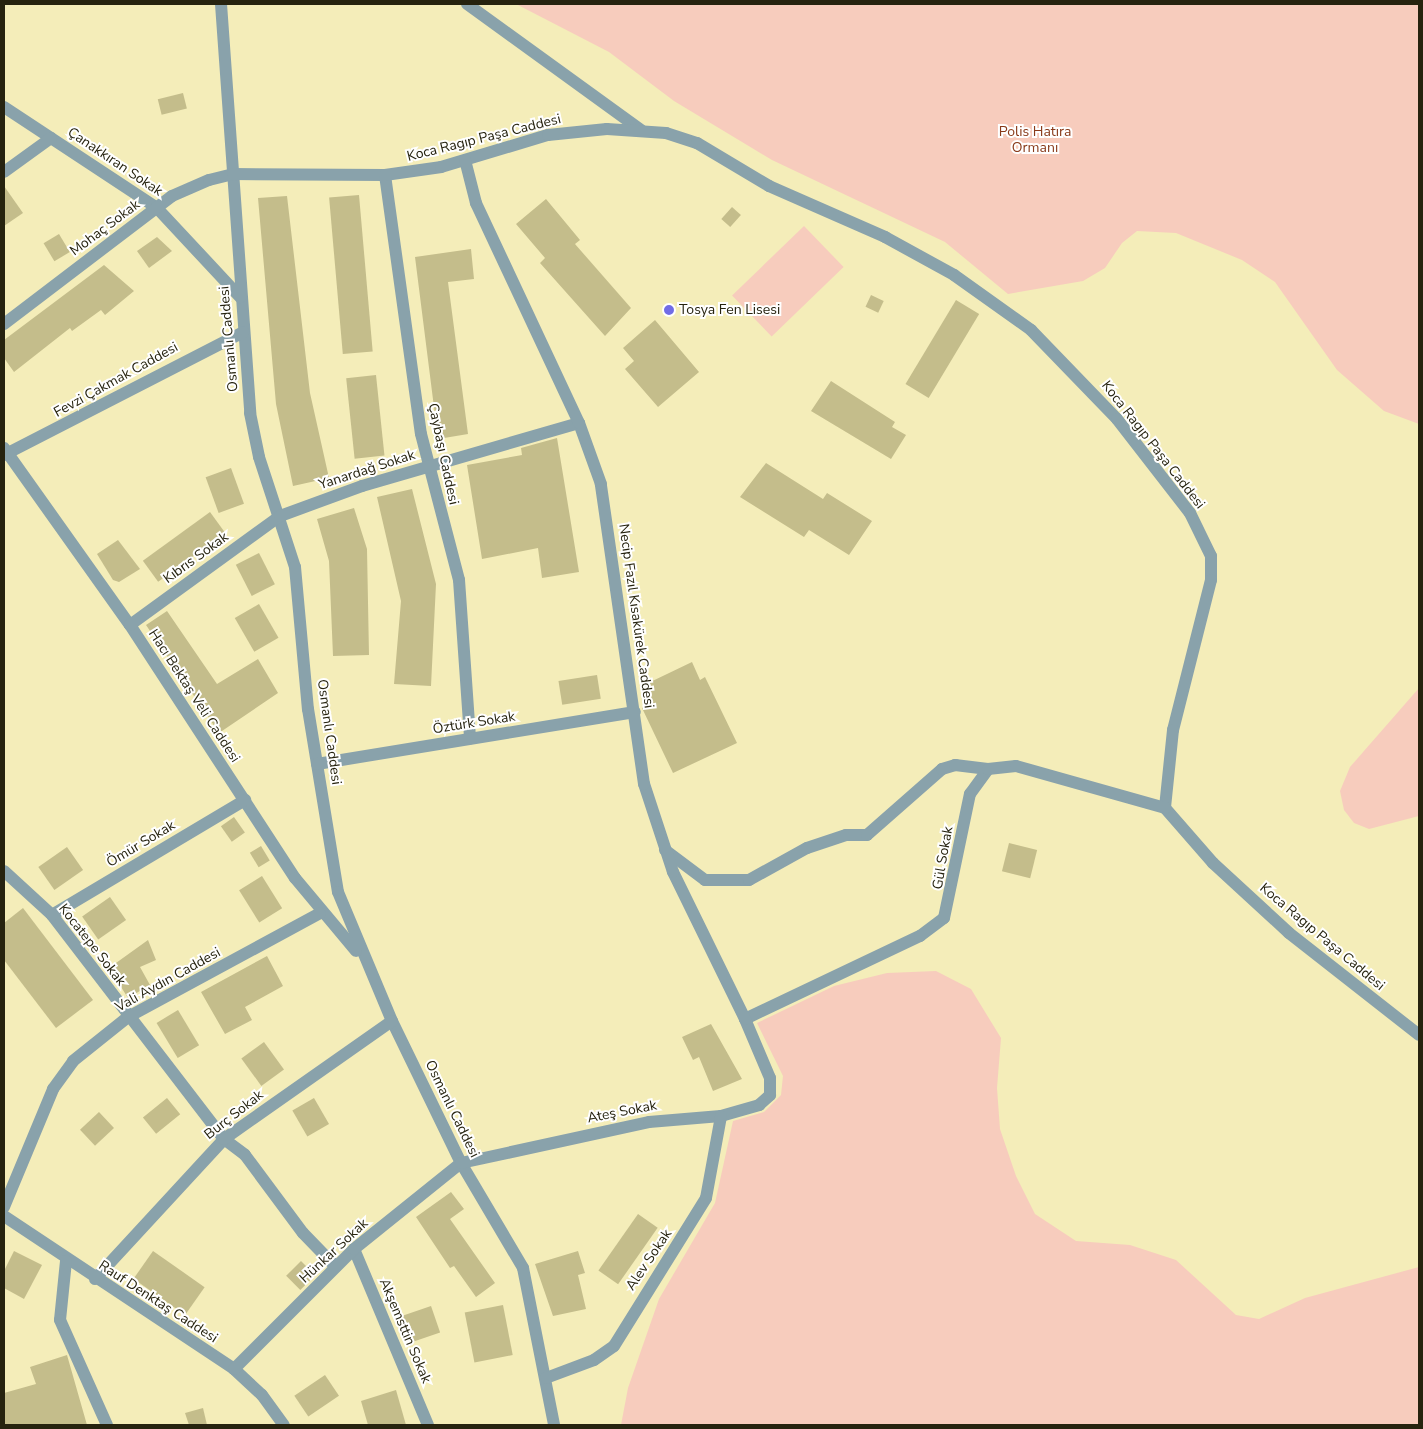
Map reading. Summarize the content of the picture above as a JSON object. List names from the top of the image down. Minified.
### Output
{"streets":{"street":["Koca Ragıp Paşa Caddesi","Çanakkıran Sokak","Mohaç Sokak","Osmanlı Caddesi","Fevzi Çakmak Caddesi","Çaybaşı Caddesi","Yanardağ Sokak","Kıbrıs Sokak","Necip Fazıl Kısakürek Caddesi","Hacı Bektaş Veli Caddesi","Öztürk Sokak","Ömür Sokak","Gül Sokak","Kocatepe Sokak","Vali Aydın Caddesi","Ateş Sokak","Burç Sokak","Hünkar Sokak","Alev Sokak","Rauf Denktaş Caddesi","Akşemsttin Sokak"]},"crossings":[["Koca Ragıp Paşa Caddesi","Mohaç Sokak"],["Koca Ragıp Paşa Caddesi","Osmanlı Caddesi"],["Koca Ragıp Paşa Caddesi","Çaybaşı Caddesi"],["Koca Ragıp Paşa Caddesi","Necip Fazıl Kısakürek Caddesi"],["Çanakkıran Sokak","Mohaç Sokak"],["Çanakkıran Sokak","Osmanlı Caddesi"],["Mohaç Sokak","Osmanlı Caddesi"],["Osmanlı Caddesi","Fevzi Çakmak Caddesi"],["Osmanlı Caddesi","Yanardağ Sokak"],["Osmanlı Caddesi","Kıbrıs Sokak"],["Osmanlı Caddesi","Hacı Bektaş Veli Caddesi"],["Osmanlı Caddesi","Öztürk Sokak"],["Osmanlı Caddesi","Ateş Sokak"],["Osmanlı Caddesi","Burç Sokak"],["Osmanlı Caddesi","Hünkar Sokak"],["Osmanlı Caddesi","Alev Sokak"],["Fevzi Çakmak Caddesi","Hacı Bektaş Veli Caddesi"],["Çaybaşı Caddesi","Yanardağ Sokak"],["Çaybaşı Caddesi","Öztürk Sokak"],["Yanardağ Sokak","Kıbrıs Sokak"],["Yanardağ Sokak","Necip Fazıl Kısakürek Caddesi"],["Kıbrıs Sokak","Hacı Bektaş Veli Caddesi"],["Necip Fazıl Kısakürek Caddesi","Öztürk Sokak"],["Necip Fazıl Kısakürek Caddesi","Gül Sokak"],["Necip Fazıl Kısakürek Caddesi","Ateş Sokak"],["Hacı Bektaş Veli Caddesi","Ömür Sokak"],["Hacı Bektaş Veli Caddesi","Vali Aydın Caddesi"],["Ömür Sokak","Kocatepe Sokak"],["Kocatepe Sokak","Vali Aydın Caddesi"],["Kocatepe Sokak","Burç Sokak"],["Kocatepe Sokak","Hünkar Sokak"],["Ateş Sokak","Hünkar Sokak"],["Ateş Sokak","Alev Sokak"],["Burç Sokak","Rauf Denktaş Caddesi"],["Hünkar Sokak","Rauf Denktaş Caddesi"],["Hünkar Sokak","Akşemsttin Sokak"]],"parks":["Polis Hatıra Ormanı"],"places":["Tosya Fen Lisesi"]}
